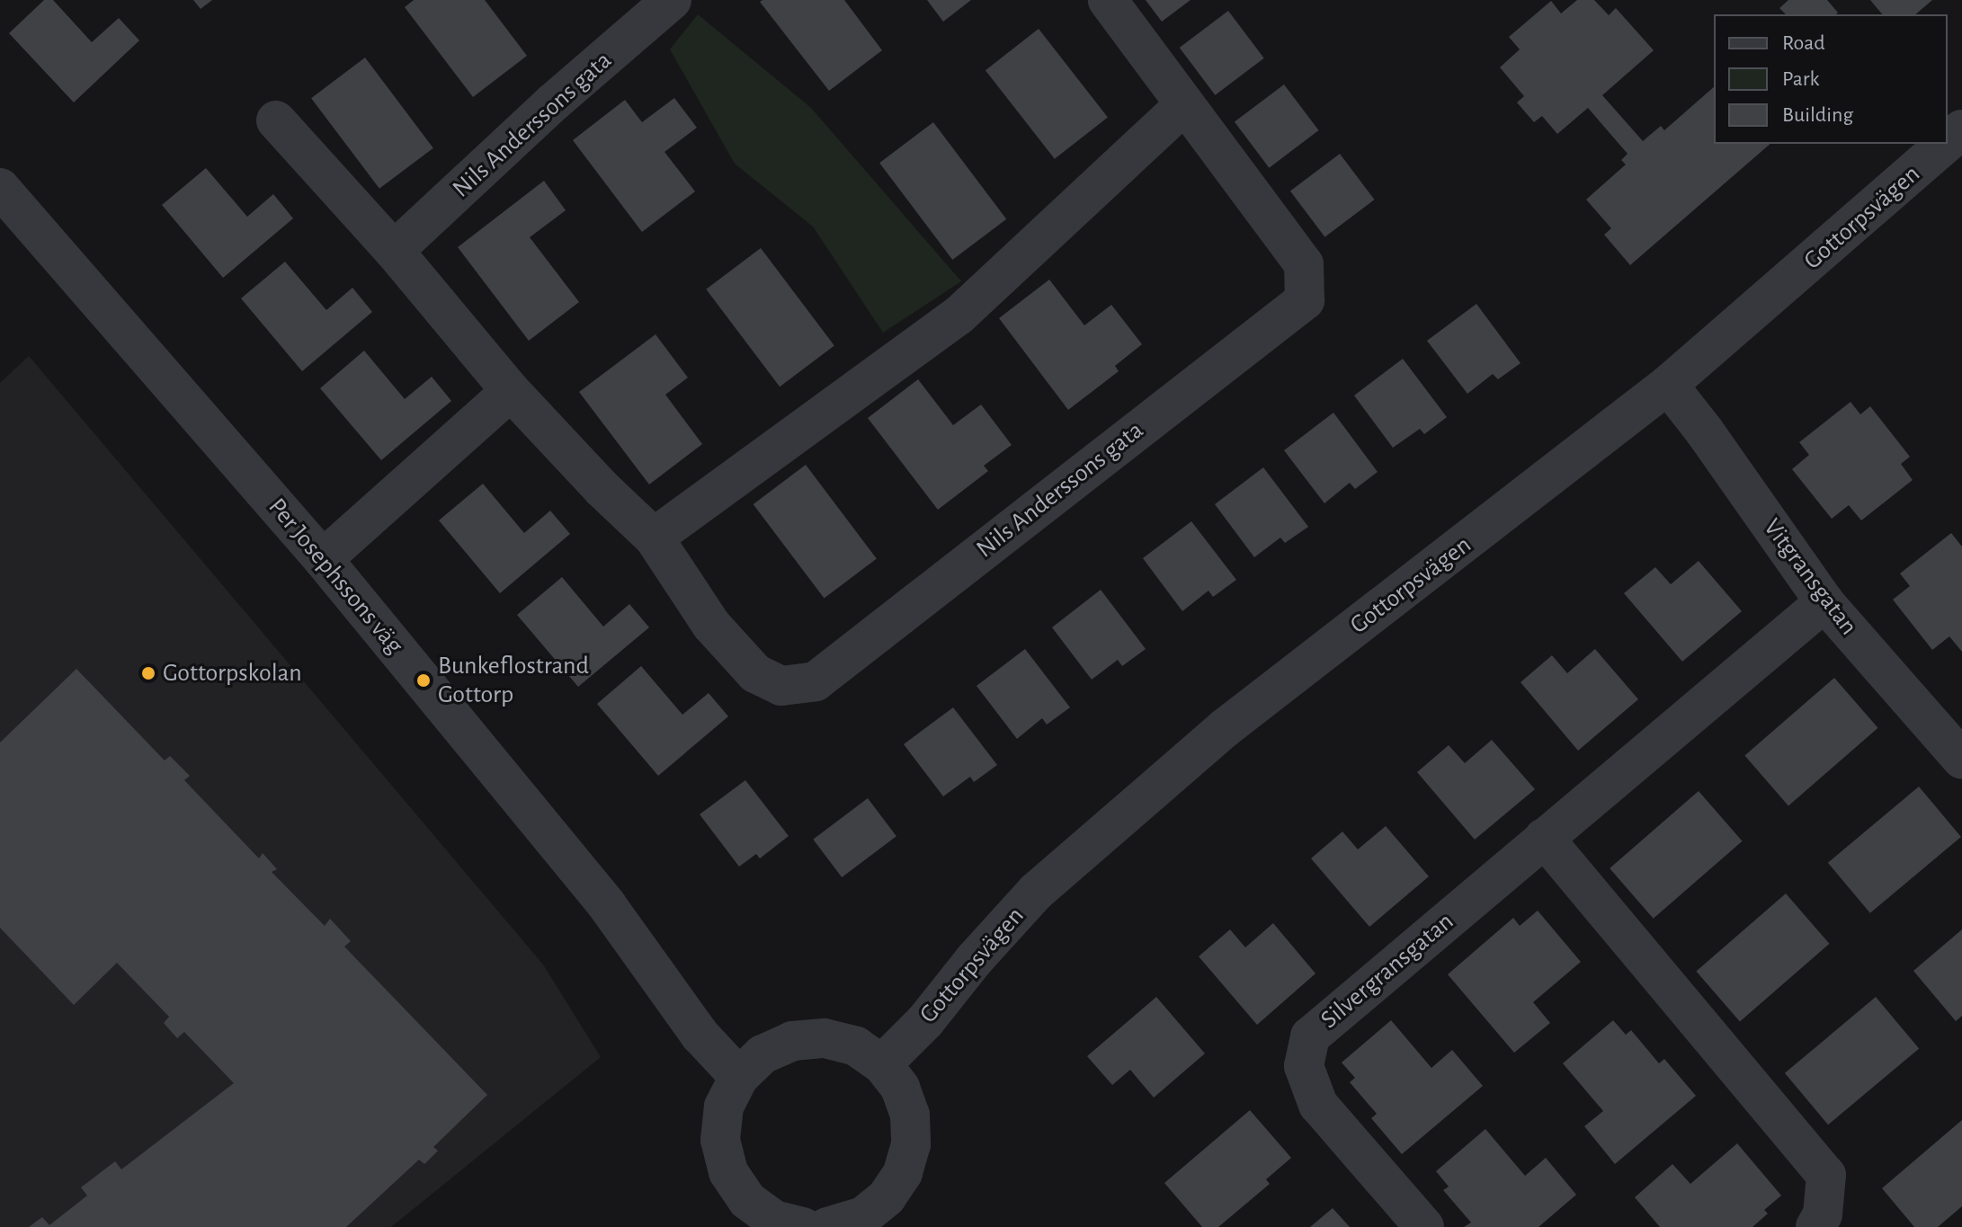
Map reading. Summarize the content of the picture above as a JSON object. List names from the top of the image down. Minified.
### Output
{"streets":{"street":["Nils Anderssons gata","Gottorpsvägen","Per Josephssons väg","Vitgransgatan","Silvergransgatan"]},"crossings":[["Gottorpsvägen","Vitgransgatan"],["Vitgransgatan","Silvergransgatan"]],"places":["Gottorpskolan","Bunkeflostrand Gottorp"],"legend":["Road","Park","Building"]}
